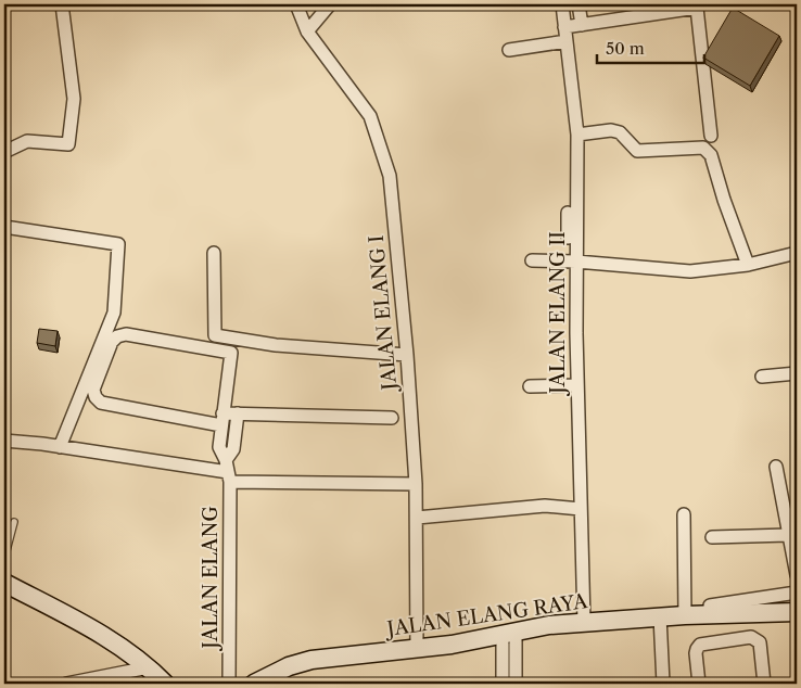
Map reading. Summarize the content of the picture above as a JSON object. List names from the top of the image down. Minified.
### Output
{"streets":{"street":["JALAN ELANG I","JALAN ELANG II","JALAN ELANG","JALAN ELANG RAYA"]},"crossings":[["JALAN ELANG I","JALAN ELANG RAYA"],["JALAN ELANG II","JALAN ELANG RAYA"]],"scale_bar":"50 m"}
